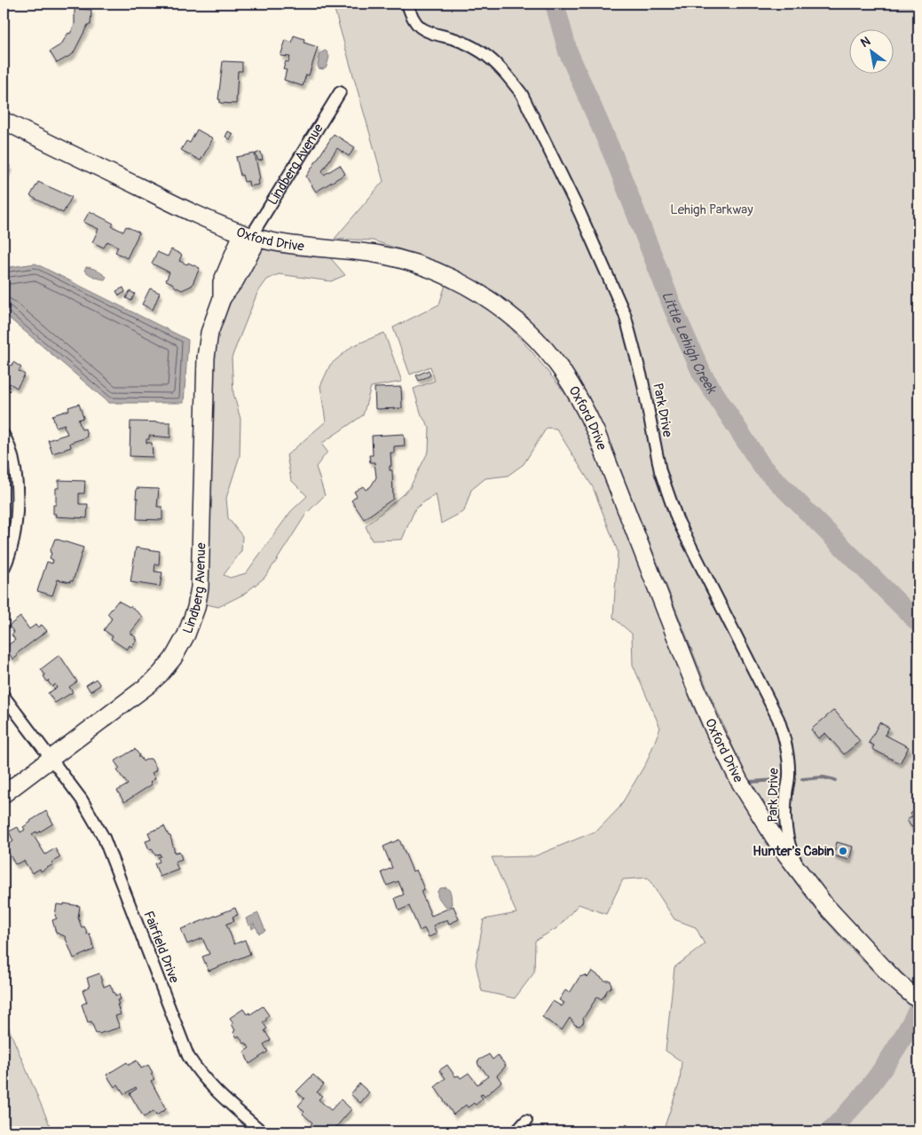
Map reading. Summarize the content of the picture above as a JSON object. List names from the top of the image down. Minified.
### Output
{"streets":{"main road":["Lindberg Avenue","Oxford Drive"],"street":["Park Drive","Fairfield Drive"]},"crossings":[["Lindberg Avenue","Oxford Drive"],["Lindberg Avenue","Fairfield Drive"],["Oxford Drive","Park Drive"]],"water":["Little Lehigh Creek"],"parks":["Lehigh Parkway"],"places":["Hunter's Cabin"],"north":"top left"}
